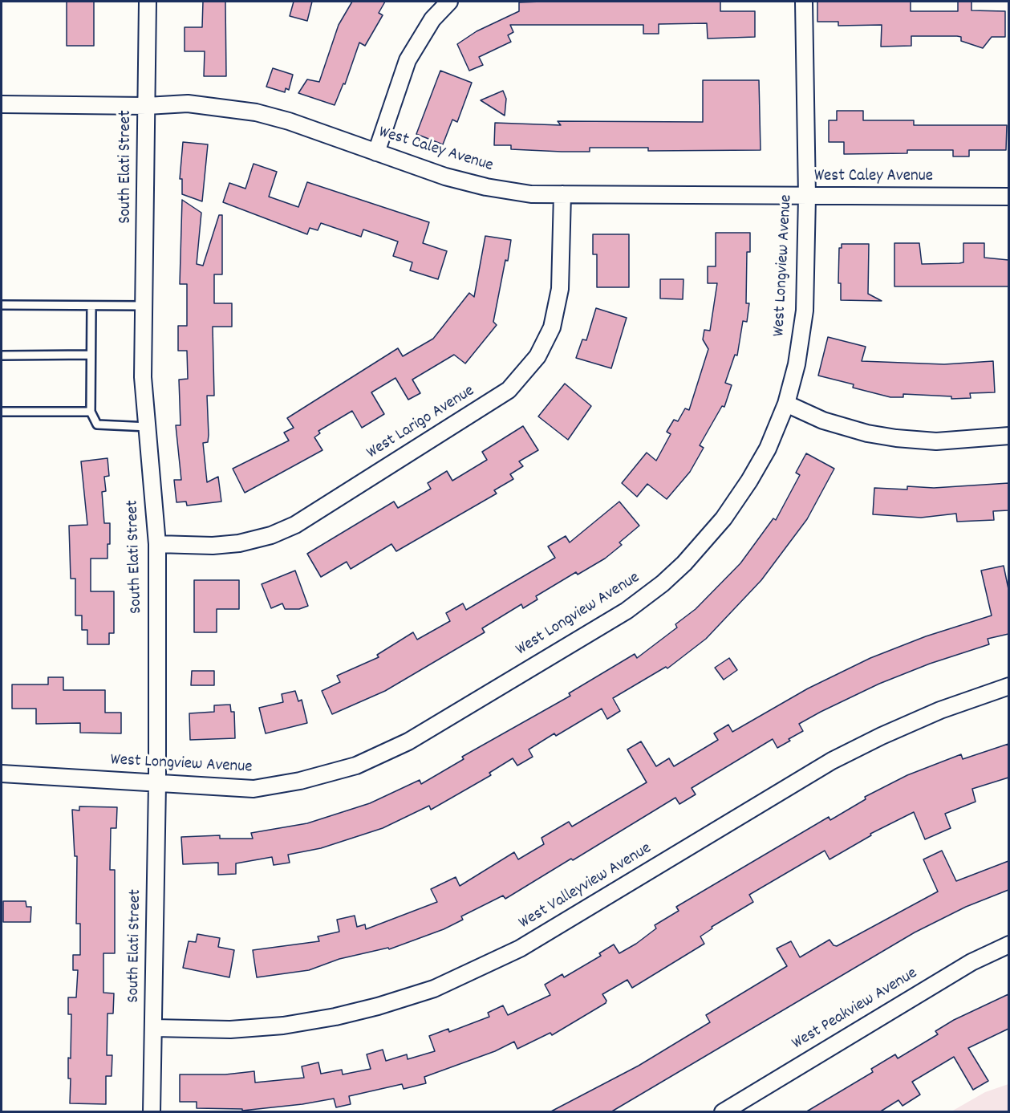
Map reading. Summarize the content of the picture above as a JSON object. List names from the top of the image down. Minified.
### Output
{"streets":{"street":["West Caley Avenue","South Elati Street","West Longview Avenue","West Larigo Avenue","West Valleyview Avenue","West Peakview Avenue"]},"crossings":[["West Caley Avenue","South Elati Street"],["West Caley Avenue","West Longview Avenue"],["West Caley Avenue","West Larigo Avenue"],["South Elati Street","West Longview Avenue"],["South Elati Street","West Larigo Avenue"],["South Elati Street","West Valleyview Avenue"]]}
